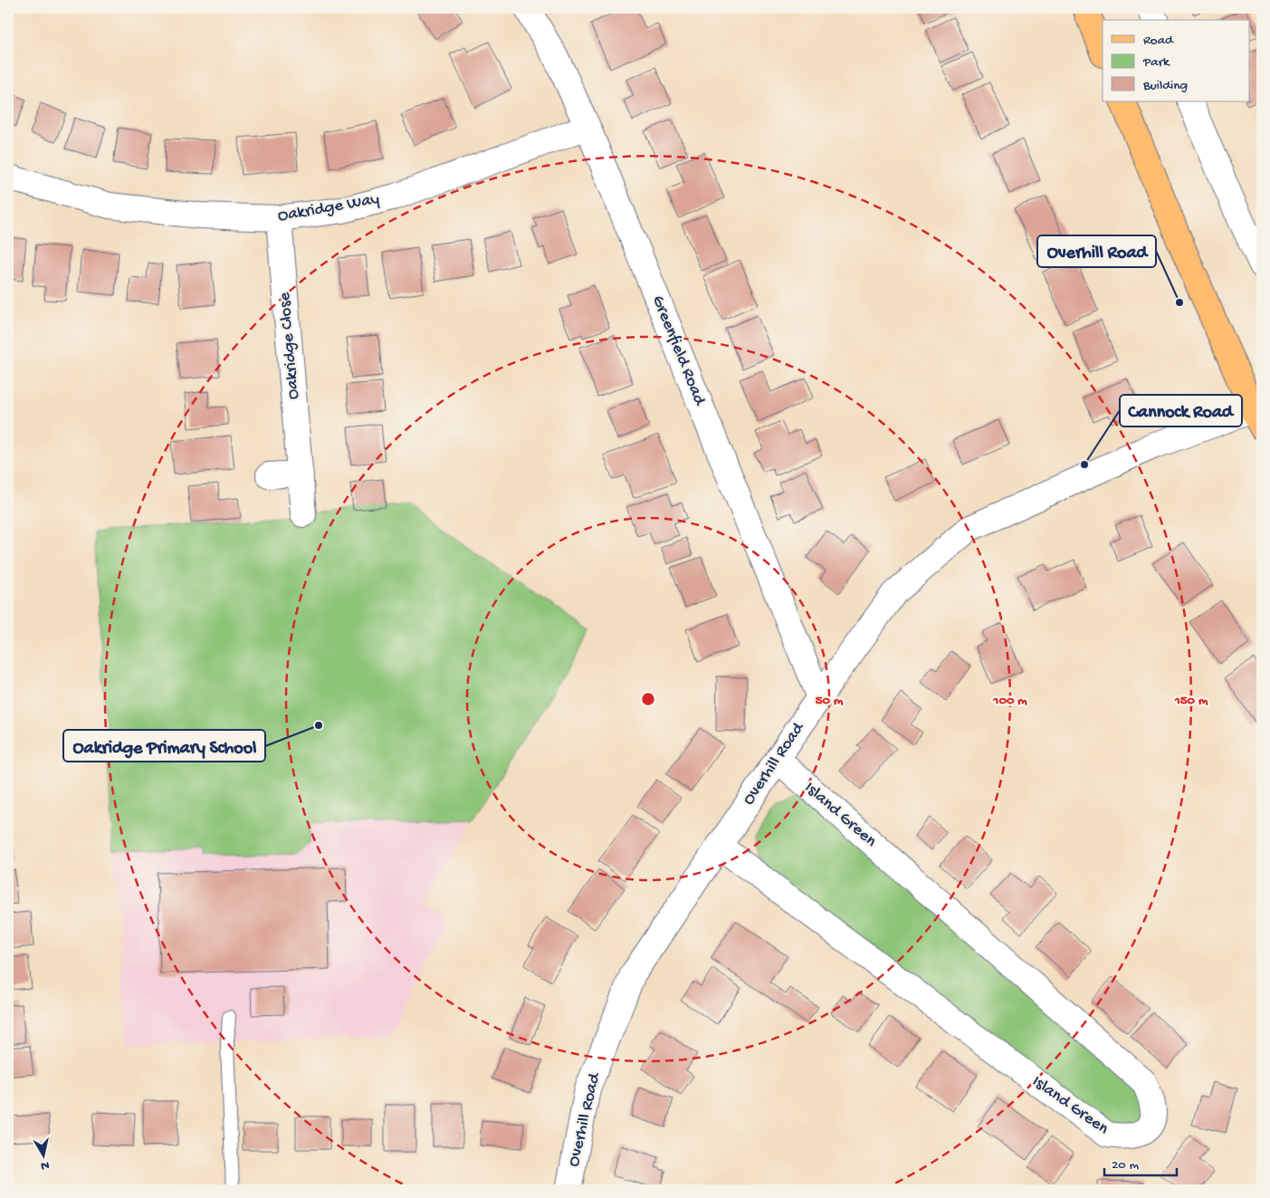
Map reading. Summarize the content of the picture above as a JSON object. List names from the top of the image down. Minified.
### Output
{"streets":{"street":["Oakridge Way","Oakridge Close","Greenfield Road","Overhill Road","Island Green"]},"crossings":[["Oakridge Way","Oakridge Close"],["Oakridge Way","Greenfield Road"],["Greenfield Road","Overhill Road"],["Overhill Road","Island Green"]],"places":["Overhill Road","Cannock Road","Oakridge Primary School"],"legend":["Road","Park","Building"],"scale_bar":"20 m","north":"bottom","rings":["50 m","100 m","150 m"]}
